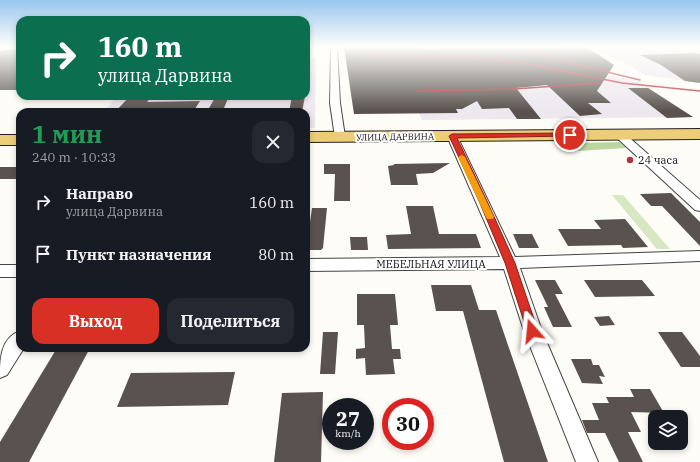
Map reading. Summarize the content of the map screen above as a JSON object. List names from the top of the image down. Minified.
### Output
{"streets":{"main road":["УЛИЦА ДАРВИНА"],"street":["МЕБЕЛЬНАЯ УЛИЦА"]},"places":["24 часа"],"page":{"turn":["160 m","улица Дарвина"],"heading":["1 мин","240 m · 10:33"],"list":[{"name":"Направо","note":"улица Дарвина","value":"160 m"},{"name":"Пункт назначения","value":"80 m"}],"buttons":["Выход","Поделиться"],"speed":"27 km/h","limit":"30"}}
